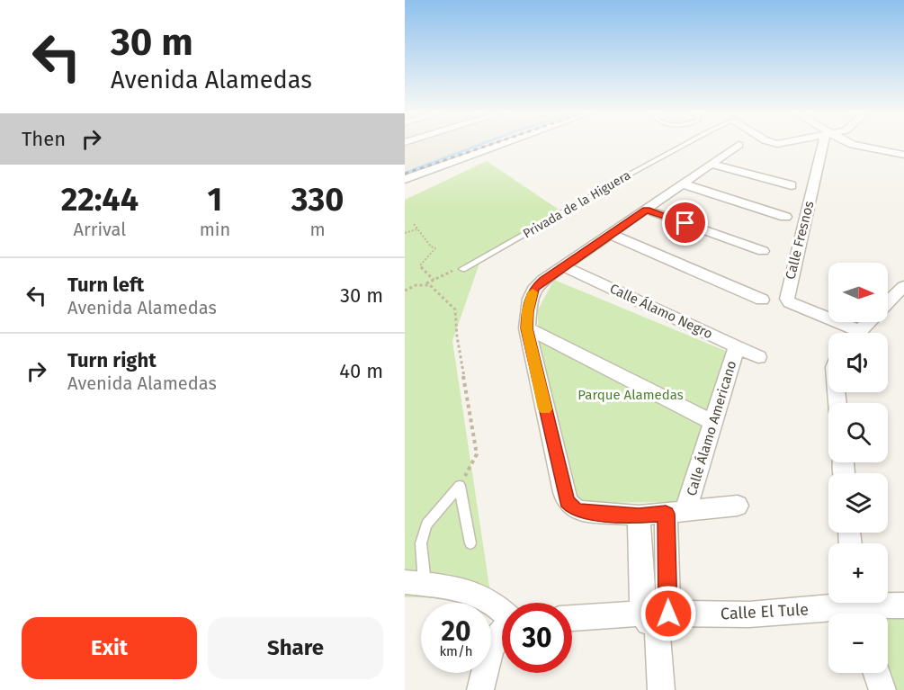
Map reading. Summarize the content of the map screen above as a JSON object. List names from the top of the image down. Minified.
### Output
{"streets":{"street":["Calle Fresnos","Calle Álamo Negro","Calle Álamo Americano","Calle El Tule"],"lane":["Privada de la Higuera"]},"crossings":[["Calle Álamo Negro","Calle Álamo Americano"],["Calle Álamo Americano","Calle El Tule"]],"parks":["Parque Alamedas"],"north":"right","page":{"turn":["30 m","Avenida Alamedas"],"then":"Then","eta":["22:44","Arrival","1","min","330","m"],"list":[{"name":"Turn left","note":"Avenida Alamedas","value":"30 m"},{"name":"Turn right","note":"Avenida Alamedas","value":"40 m"}],"map_buttons":["+","−"],"speed":"20 km/h","limit":"30","buttons":["Exit","Share"]}}
